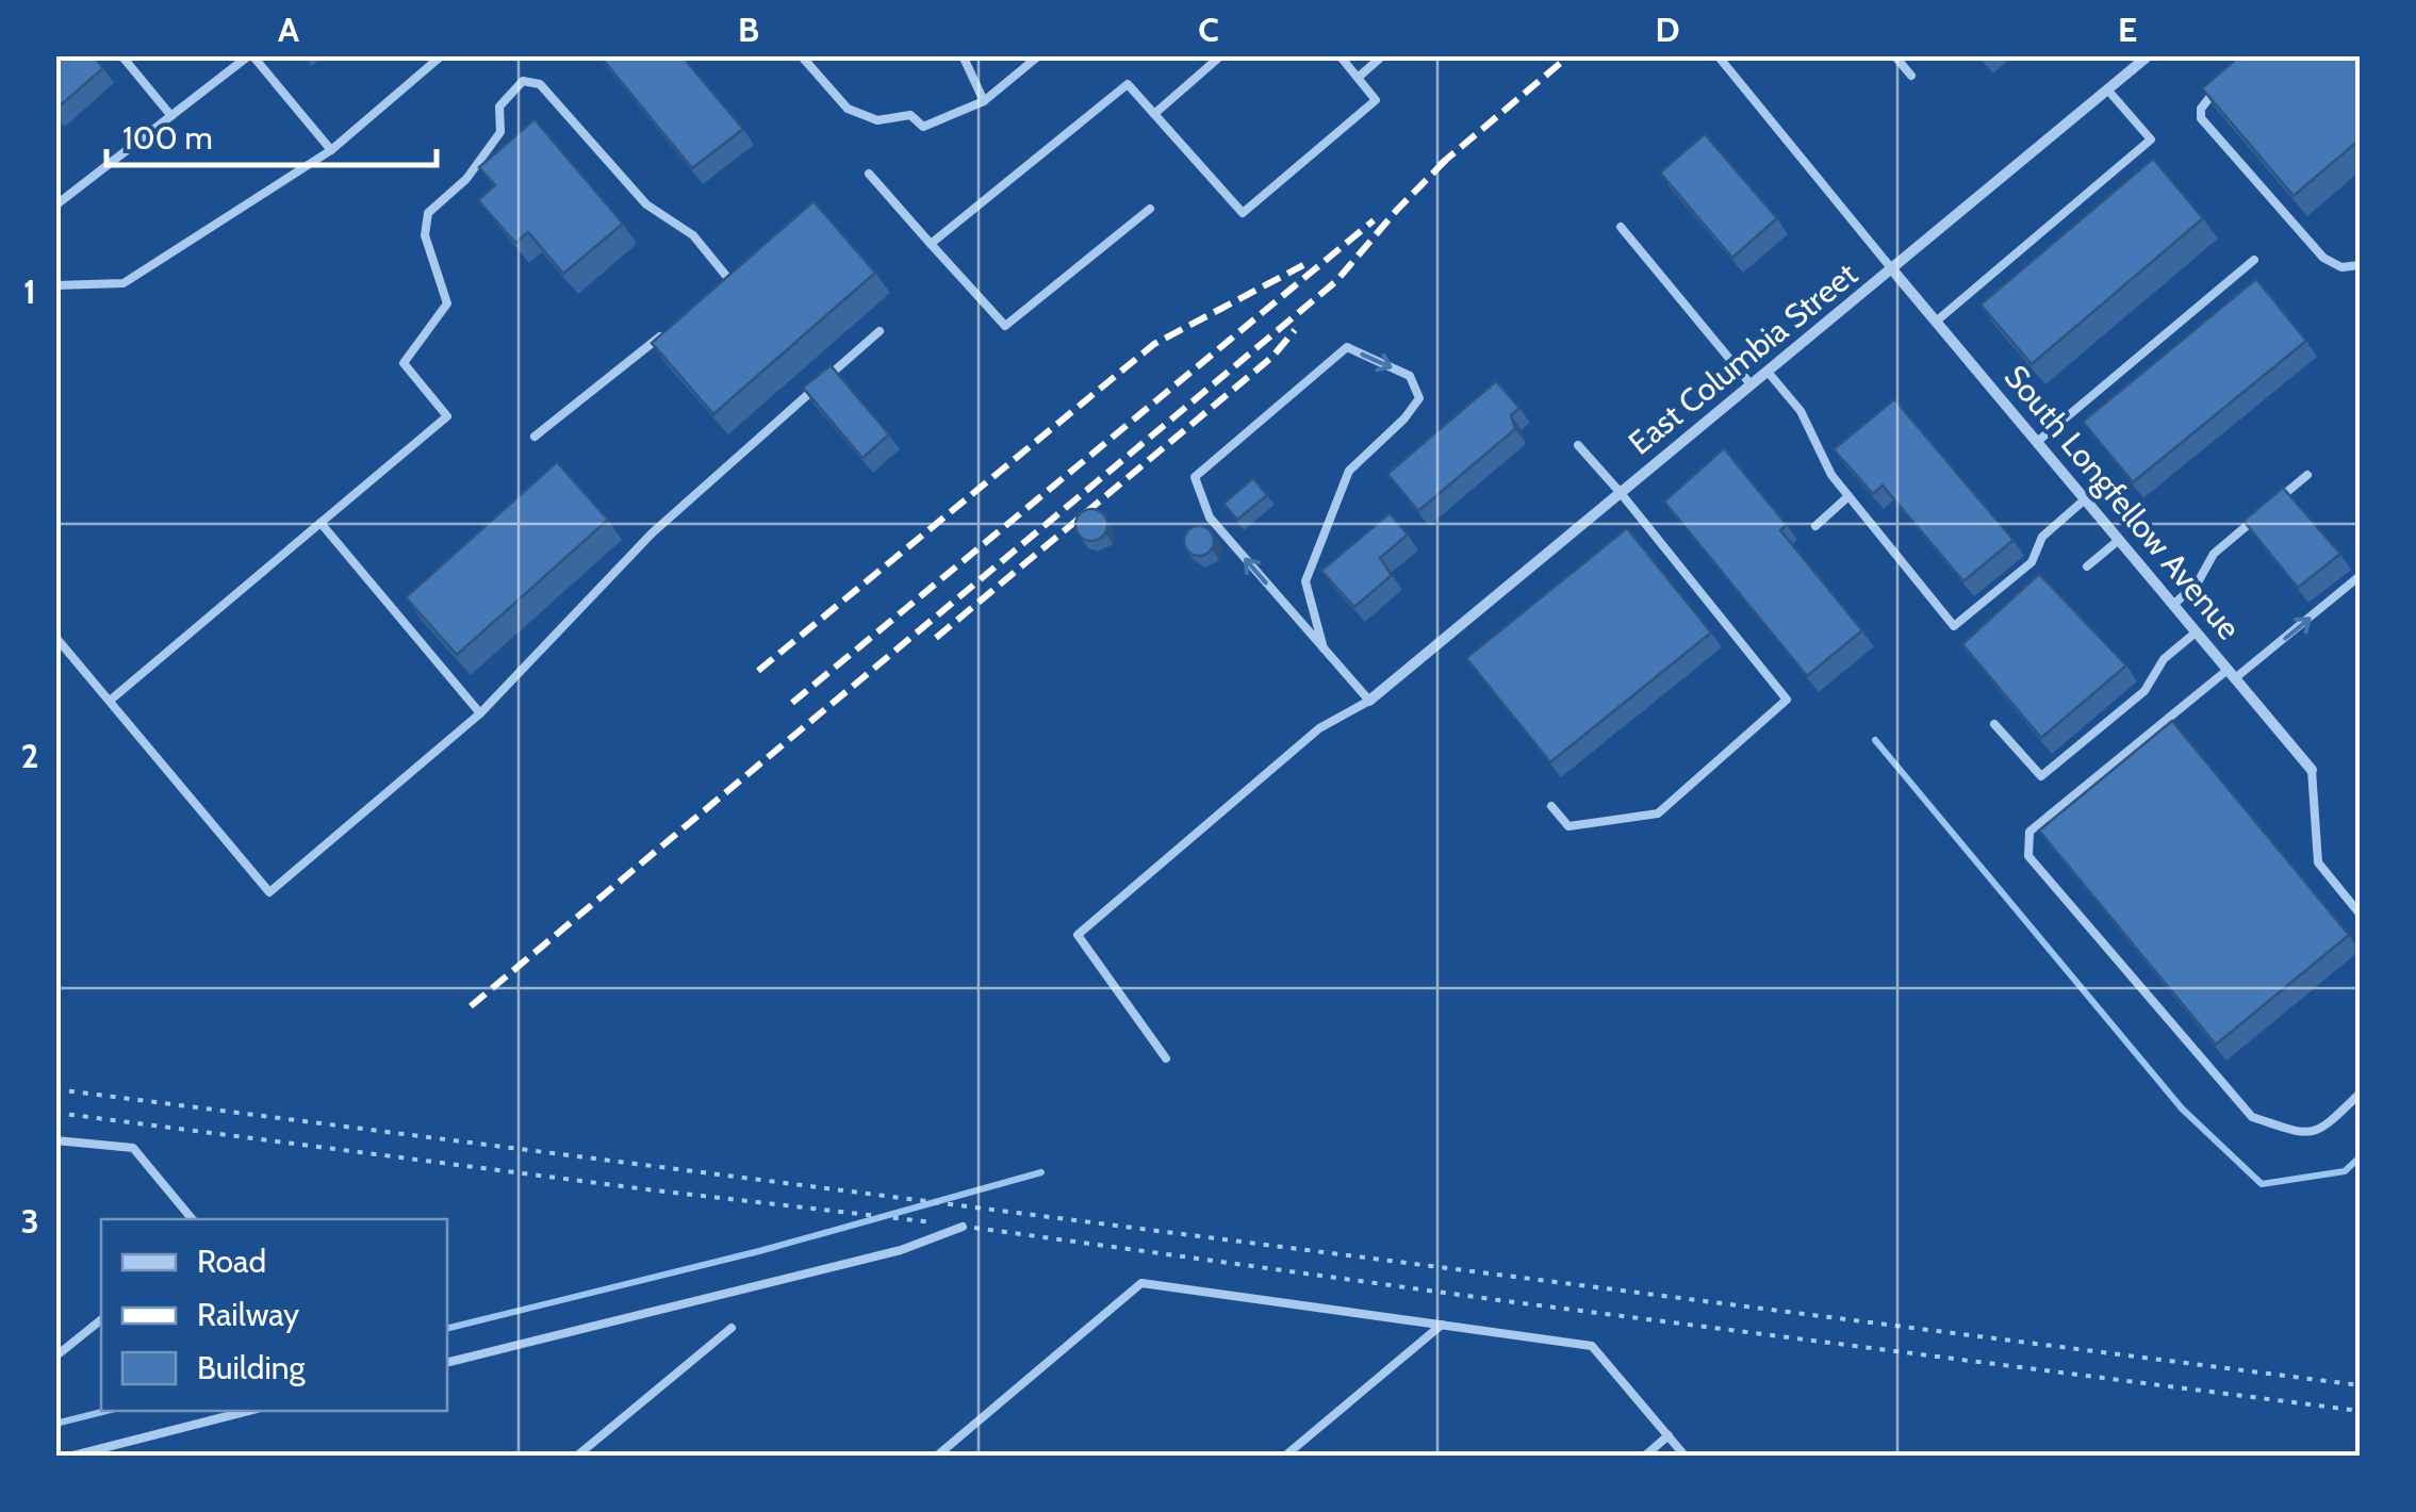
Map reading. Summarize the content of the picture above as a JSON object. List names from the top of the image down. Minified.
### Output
{"streets":{"street":["East Columbia Street","South Longfellow Avenue"]},"crossings":[["East Columbia Street","South Longfellow Avenue"]],"legend":["Road","Railway","Building"],"scale_bar":"100 m","grid":{"columns":["A","B","C","D","E"],"rows":["1","2","3"]}}
